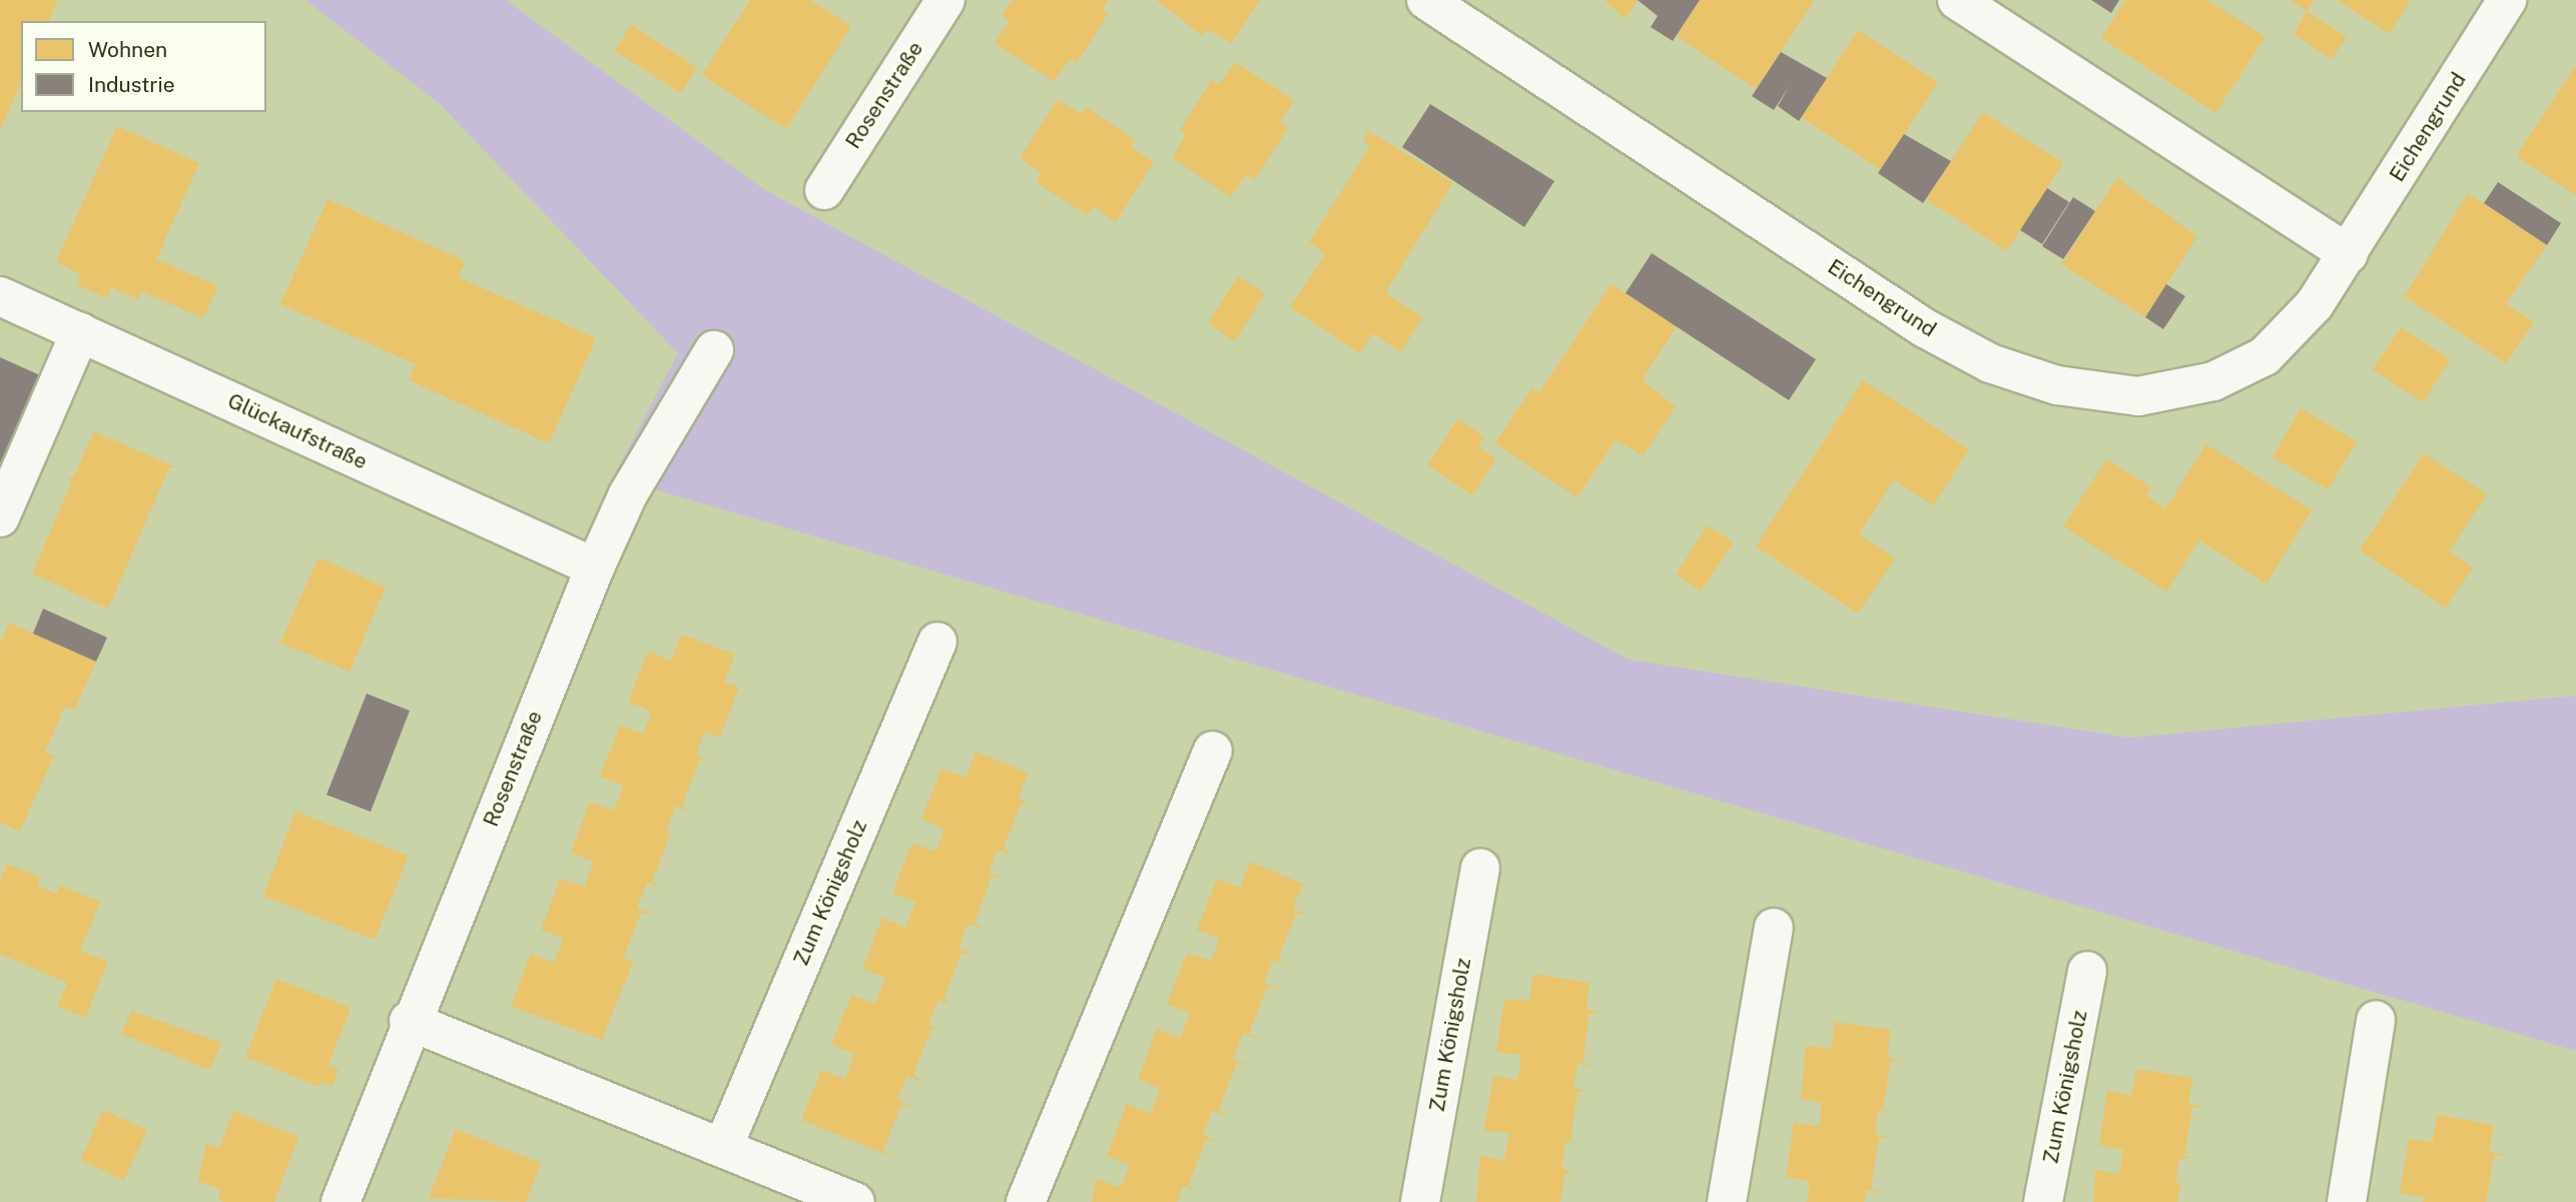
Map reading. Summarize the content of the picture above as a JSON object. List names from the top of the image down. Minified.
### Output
{"streets":{"street":["Rosenstraße","Eichengrund","Glückaufstraße","Zum Königsholz"]},"crossings":[["Rosenstraße","Glückaufstraße"]],"legend":["Wohnen","Industrie"]}
